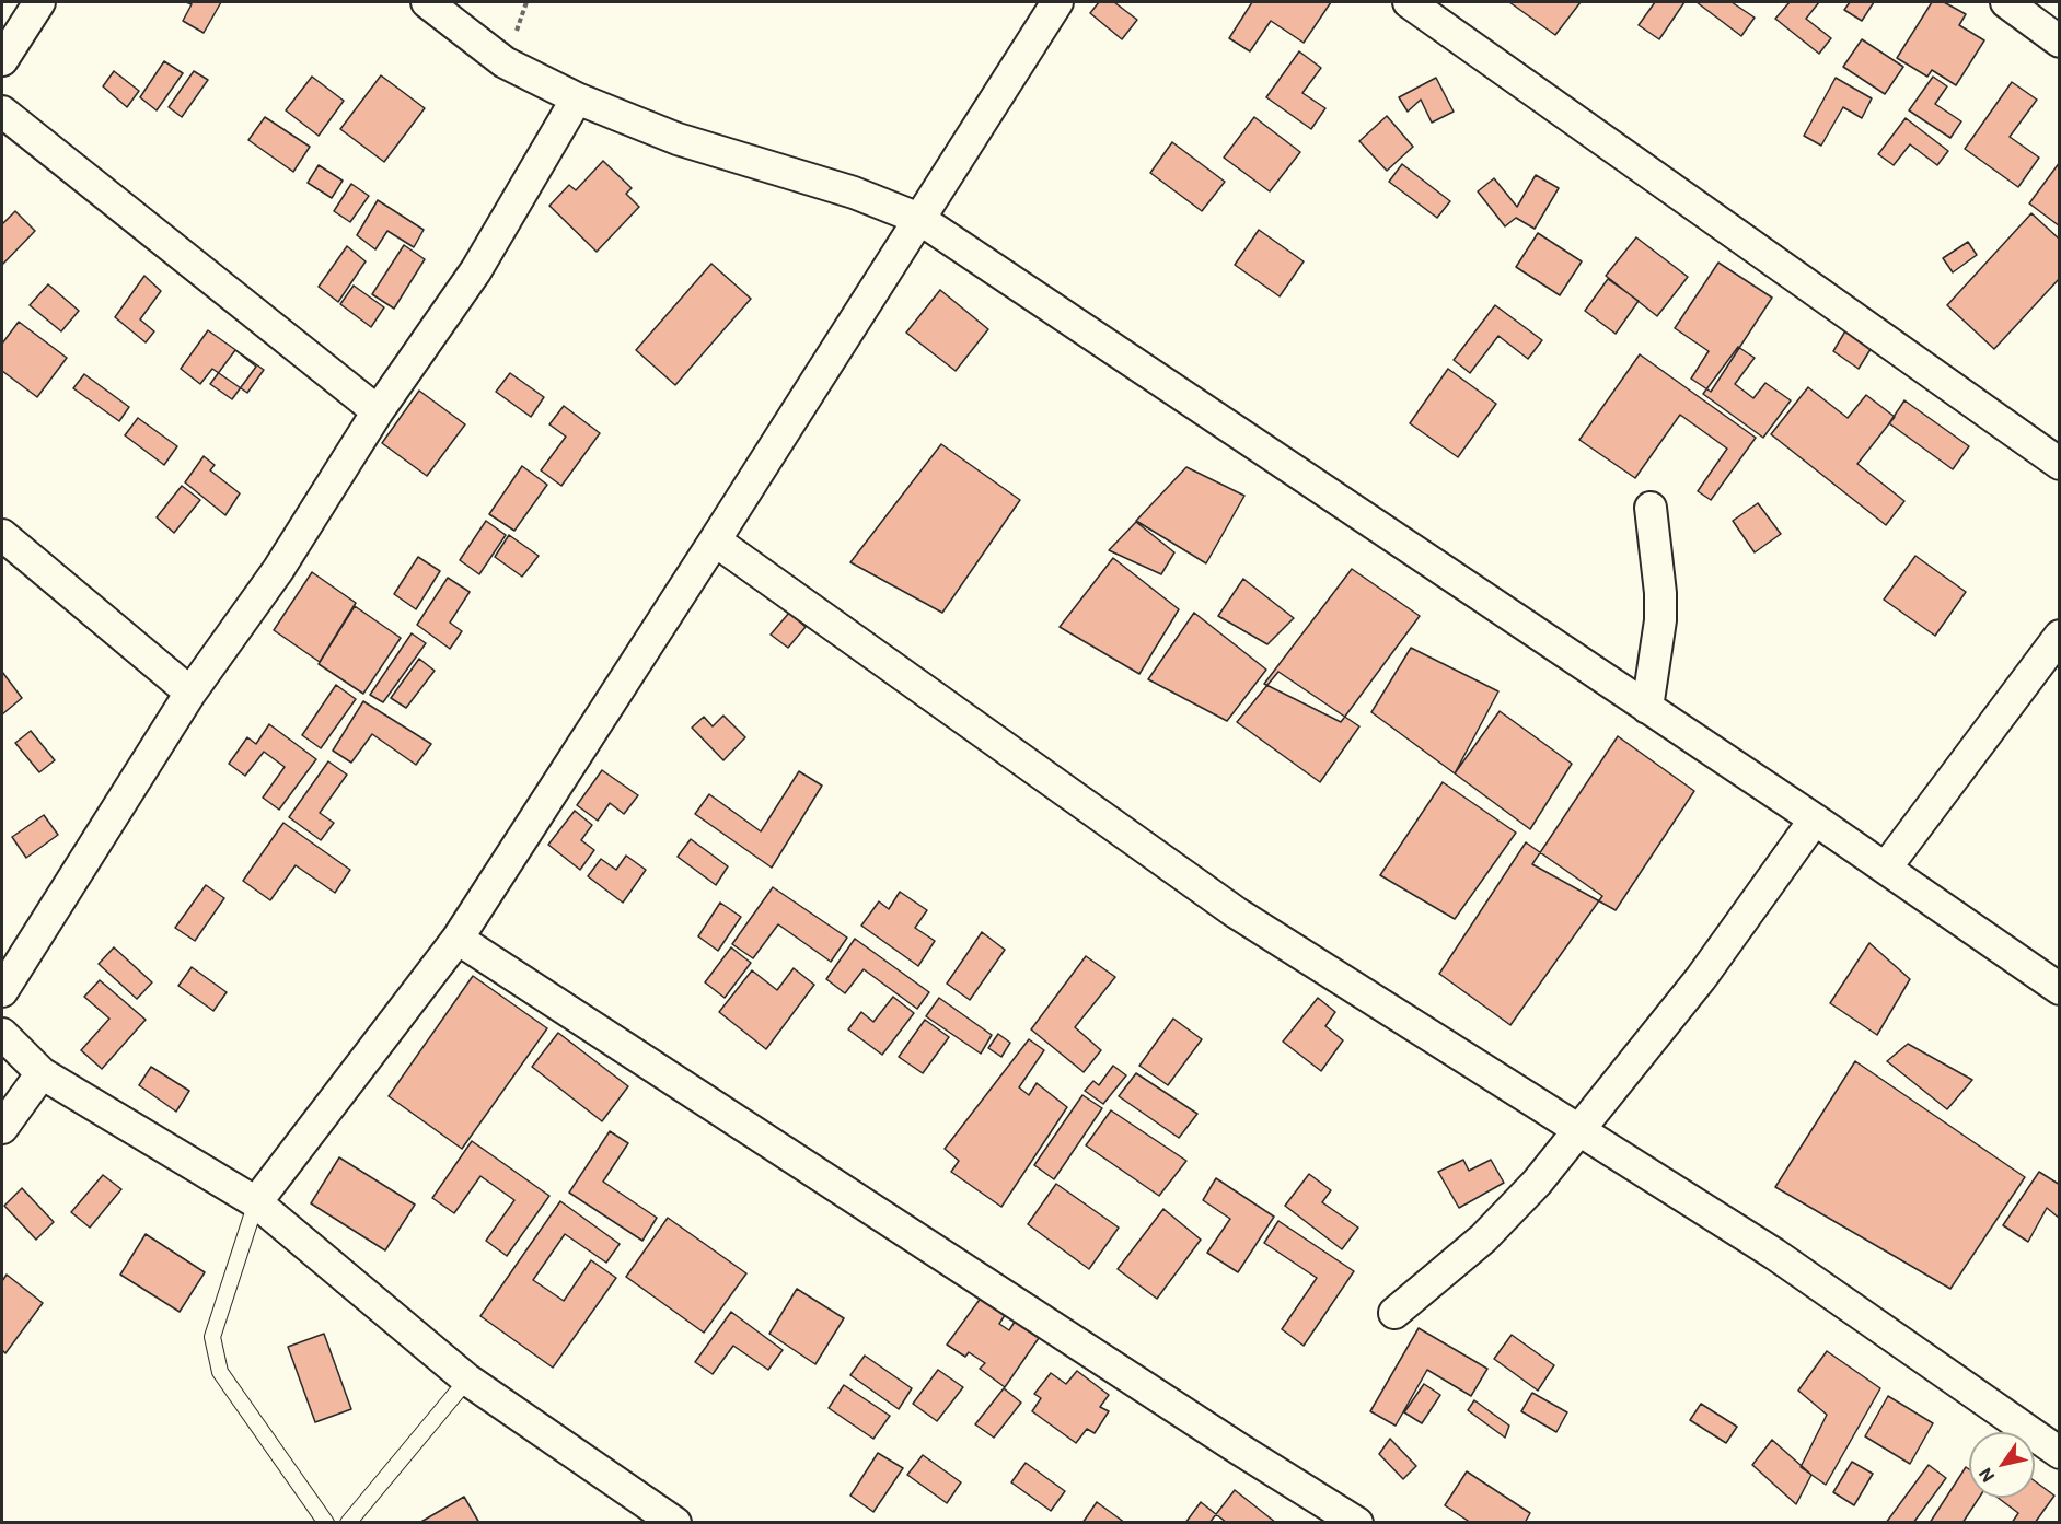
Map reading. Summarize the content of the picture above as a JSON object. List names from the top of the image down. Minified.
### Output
{"north":"bottom left"}
